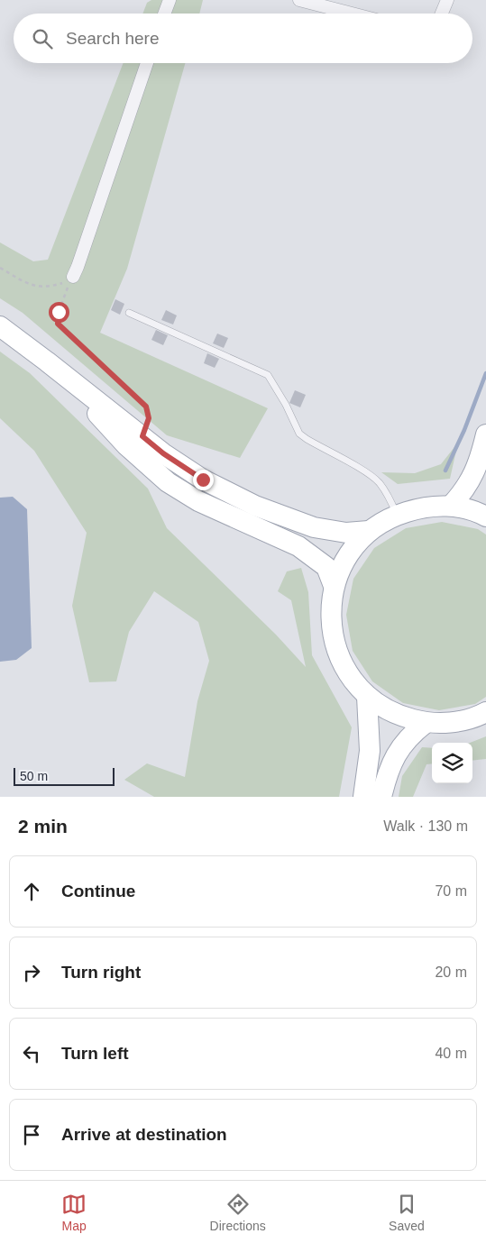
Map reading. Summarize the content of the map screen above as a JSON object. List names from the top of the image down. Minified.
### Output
{"scale_bar":"50 m","page":{"search":"Search here","scale":"50 m","heading":["2 min","Walk · 130 m"],"list":[["Continue","70 m"],["Turn right","20 m"],["Turn left","40 m"],"Arrive at destination"],"nav":["Map","Directions","Saved"]}}
